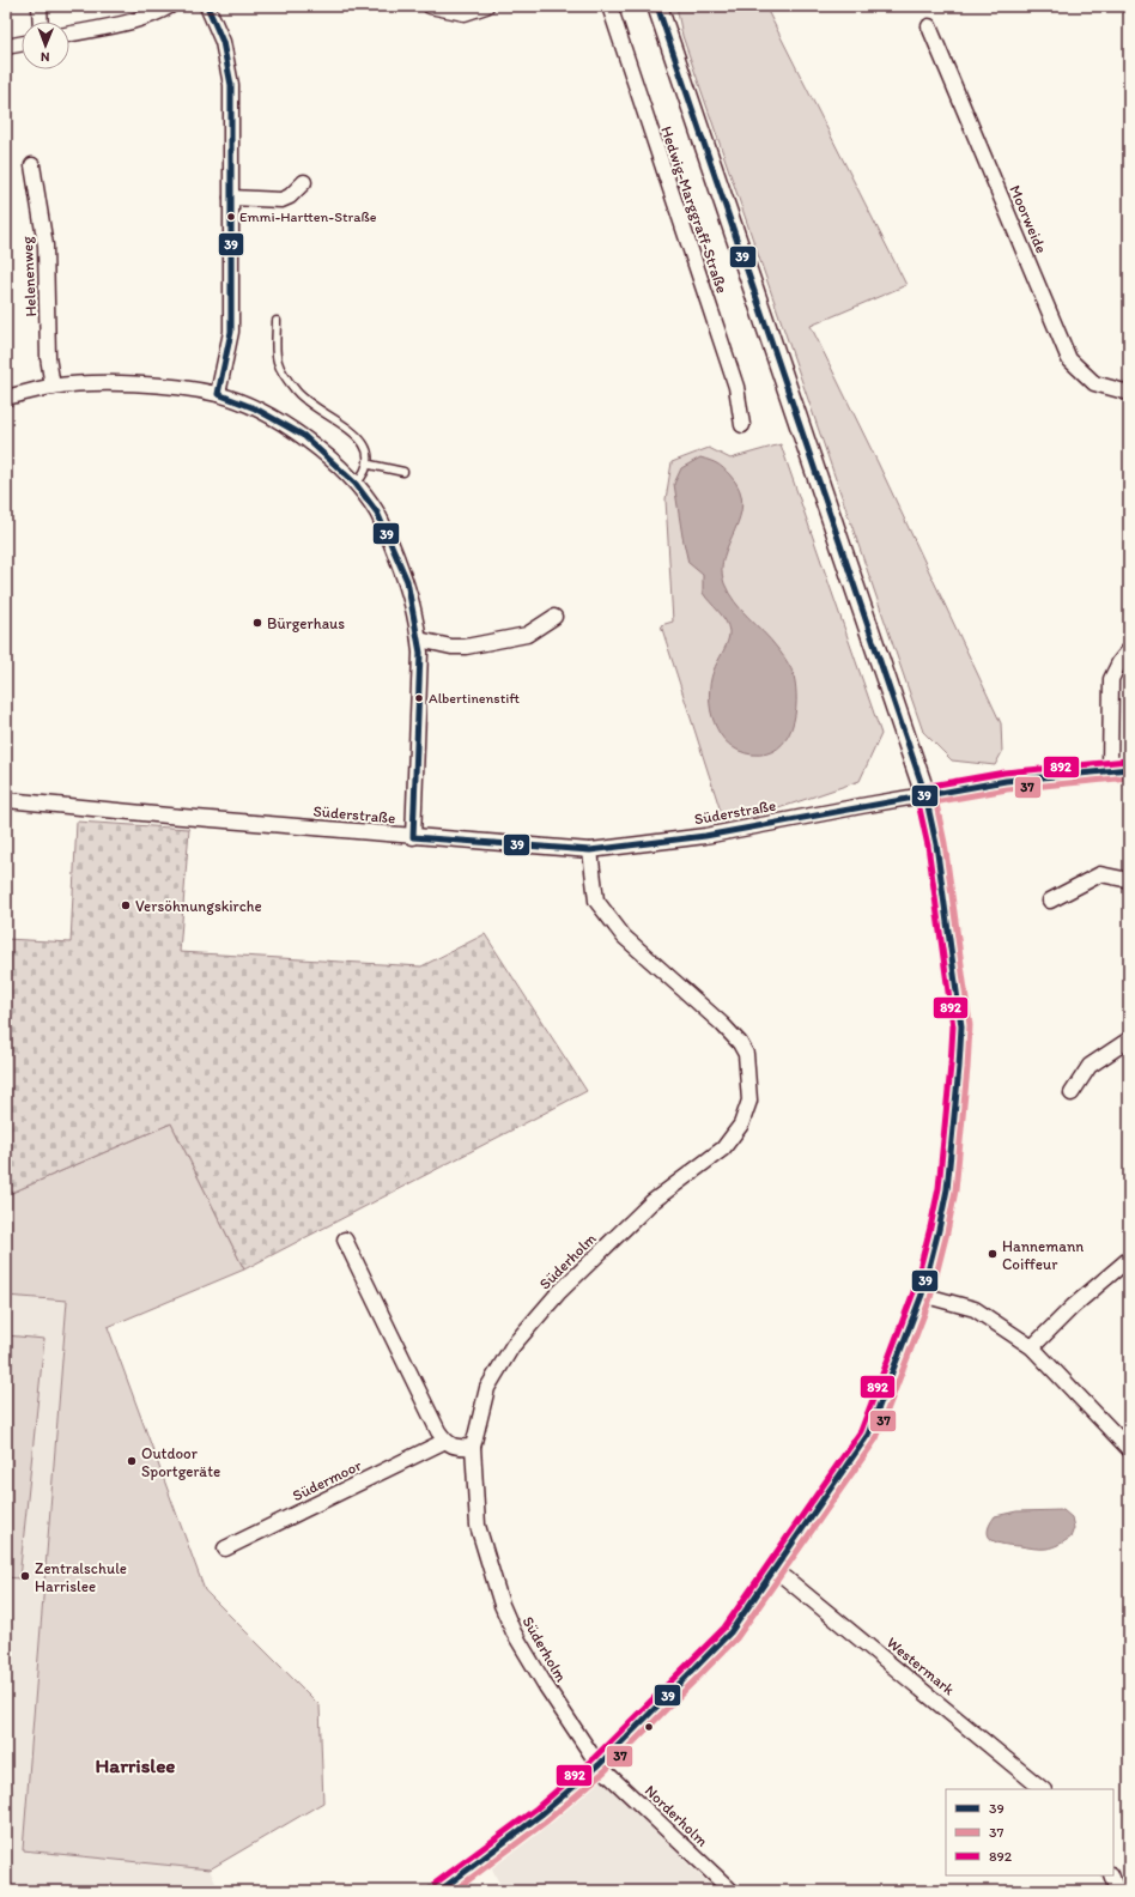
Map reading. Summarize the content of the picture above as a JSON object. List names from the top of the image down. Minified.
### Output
{"streets":{"street":["Hedwig-Marggraff-Straße","Moorweide","Helenenweg","Süderstraße","Süderholm","Südermoor","Westermark","Norderholm"]},"crossings":[["Süderstraße","Süderholm"],["Süderholm","Norderholm"]],"districts":["Harrislee"],"places":["Emmi-Hartten-Straße","Bürgerhaus","Albertinenstift","Versöhnungskirche","Hannemann Coiffeur","Outdoor Sportgeräte","Zentralschule Harrislee"],"lines":["transit line 39","transit line 892","transit line 37"],"legend":["39","37","892"],"north":"bottom"}
